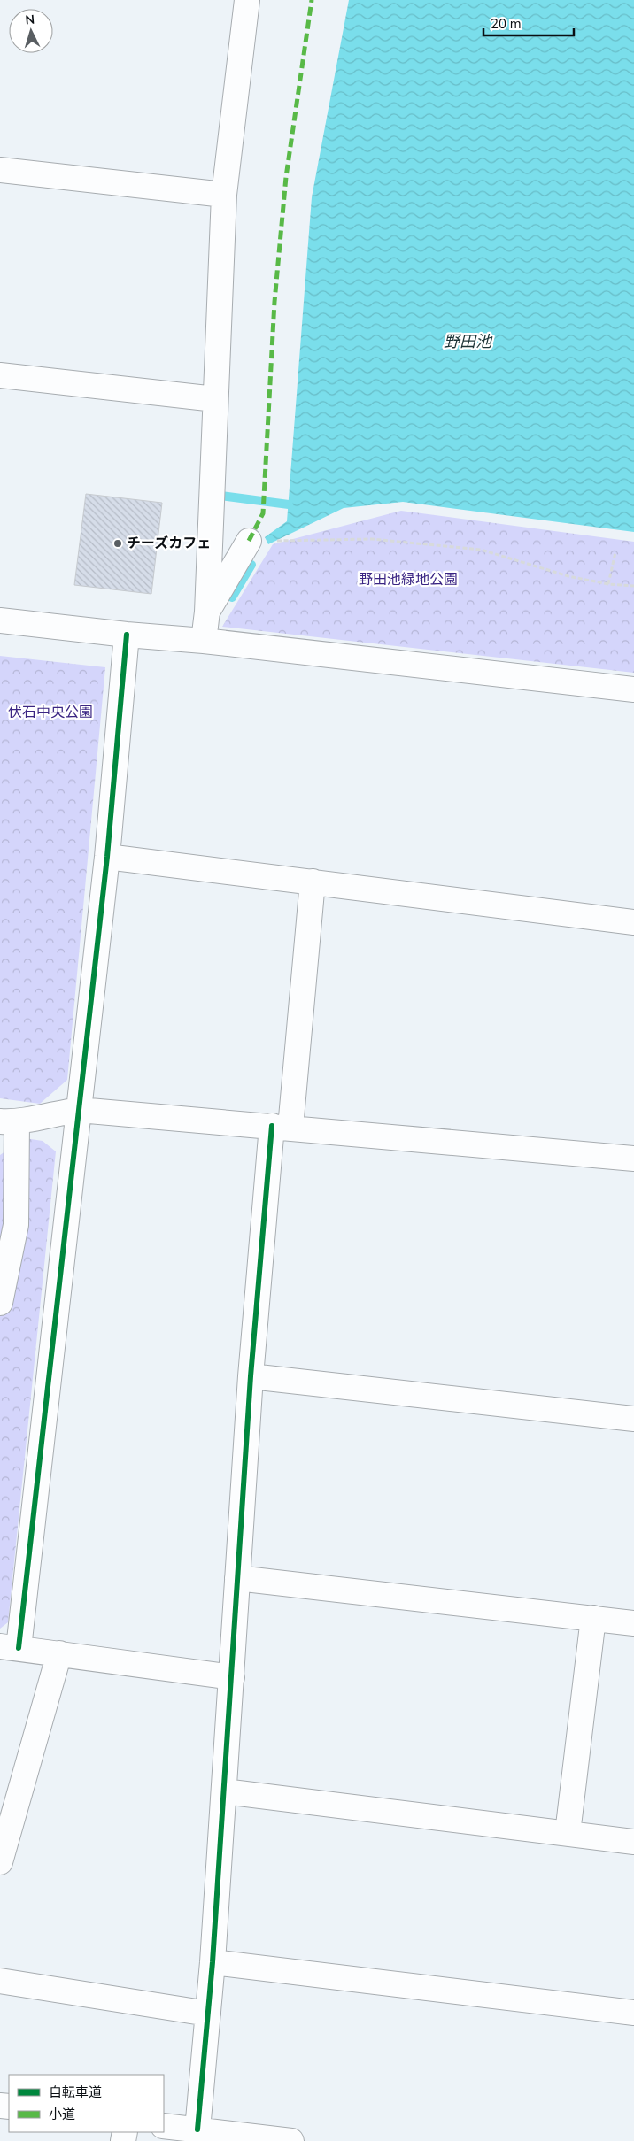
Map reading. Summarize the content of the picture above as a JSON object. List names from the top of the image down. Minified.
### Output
{"water":["野田池"],"parks":["野田池緑地公園","伏石中央公園"],"places":["チーズカフェ"],"legend":["自転車道","小道"],"scale_bar":"20 m","north":"top"}
